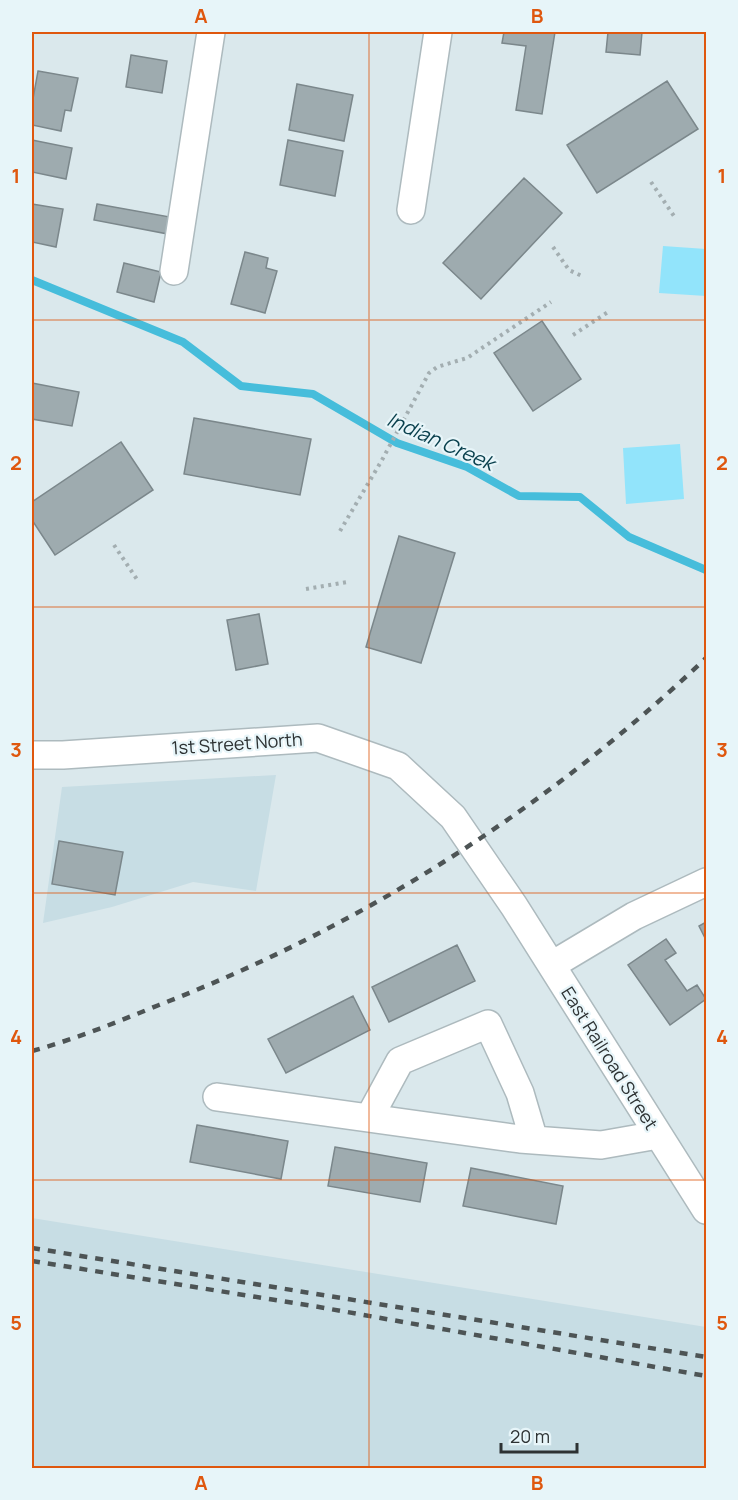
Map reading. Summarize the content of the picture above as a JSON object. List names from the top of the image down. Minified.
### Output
{"streets":{"street":["1st Street North","East Railroad Street"]},"crossings":[["1st Street North","East Railroad Street"]],"water":["Indian Creek"],"scale_bar":"20 m","grid":{"columns":["A","B"],"rows":["1","2","3","4","5"]}}
